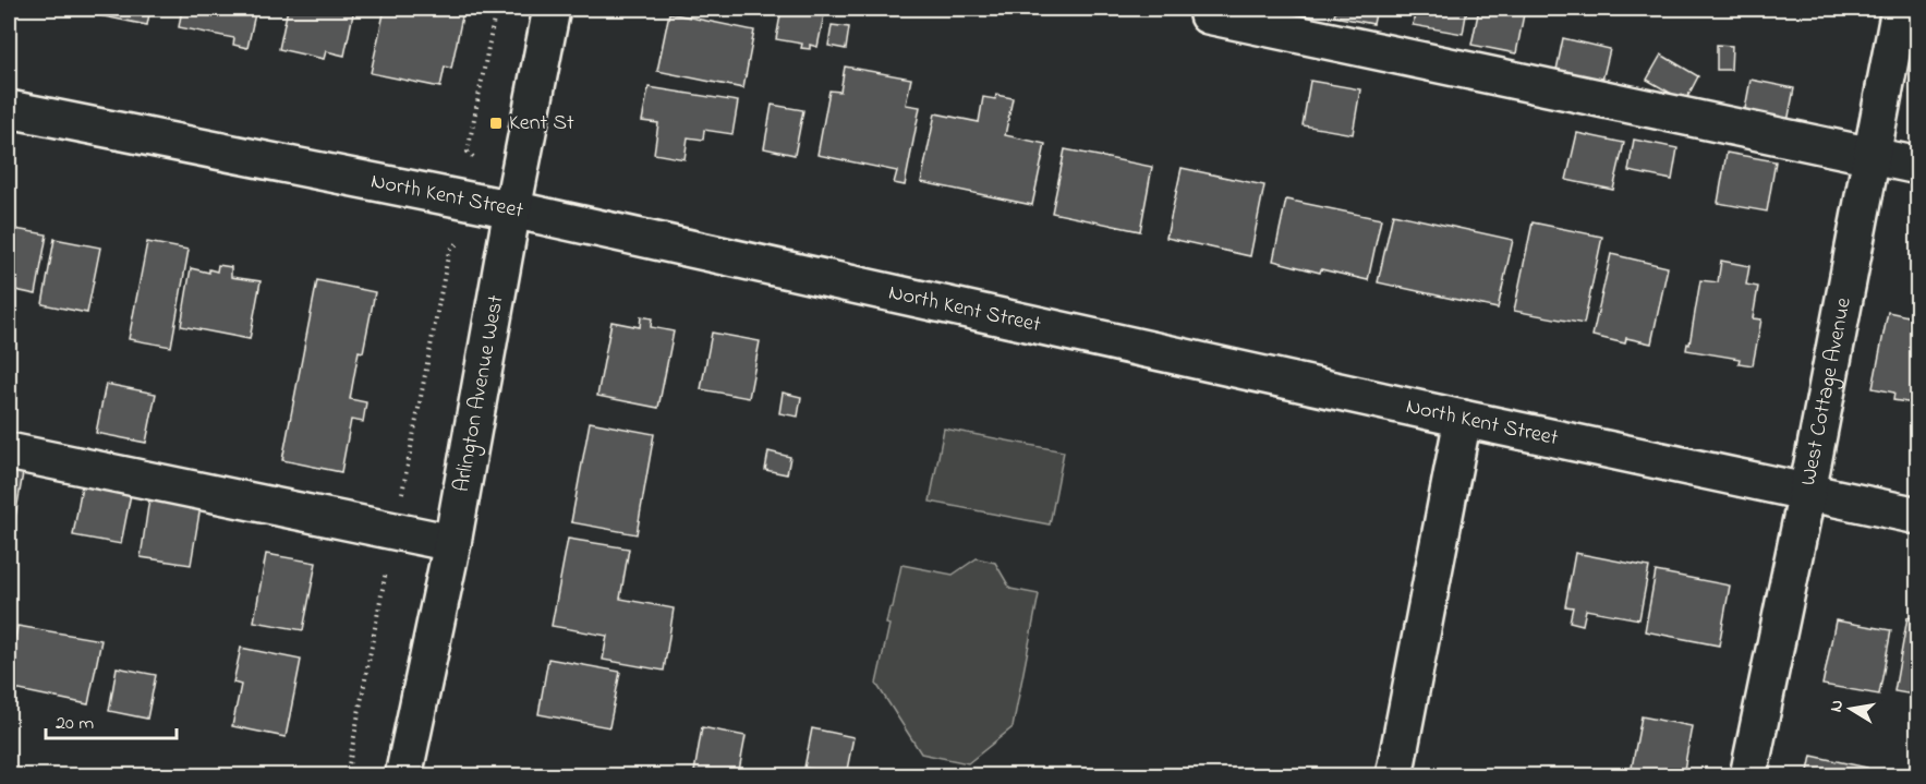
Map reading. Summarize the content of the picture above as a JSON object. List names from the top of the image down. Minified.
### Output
{"streets":{"street":["North Kent Street","Arlington Avenue West","West Cottage Avenue"]},"crossings":[["North Kent Street","Arlington Avenue West"],["North Kent Street","West Cottage Avenue"]],"places":{"transit":["Kent St"]},"scale_bar":"20 m","north":"left"}
